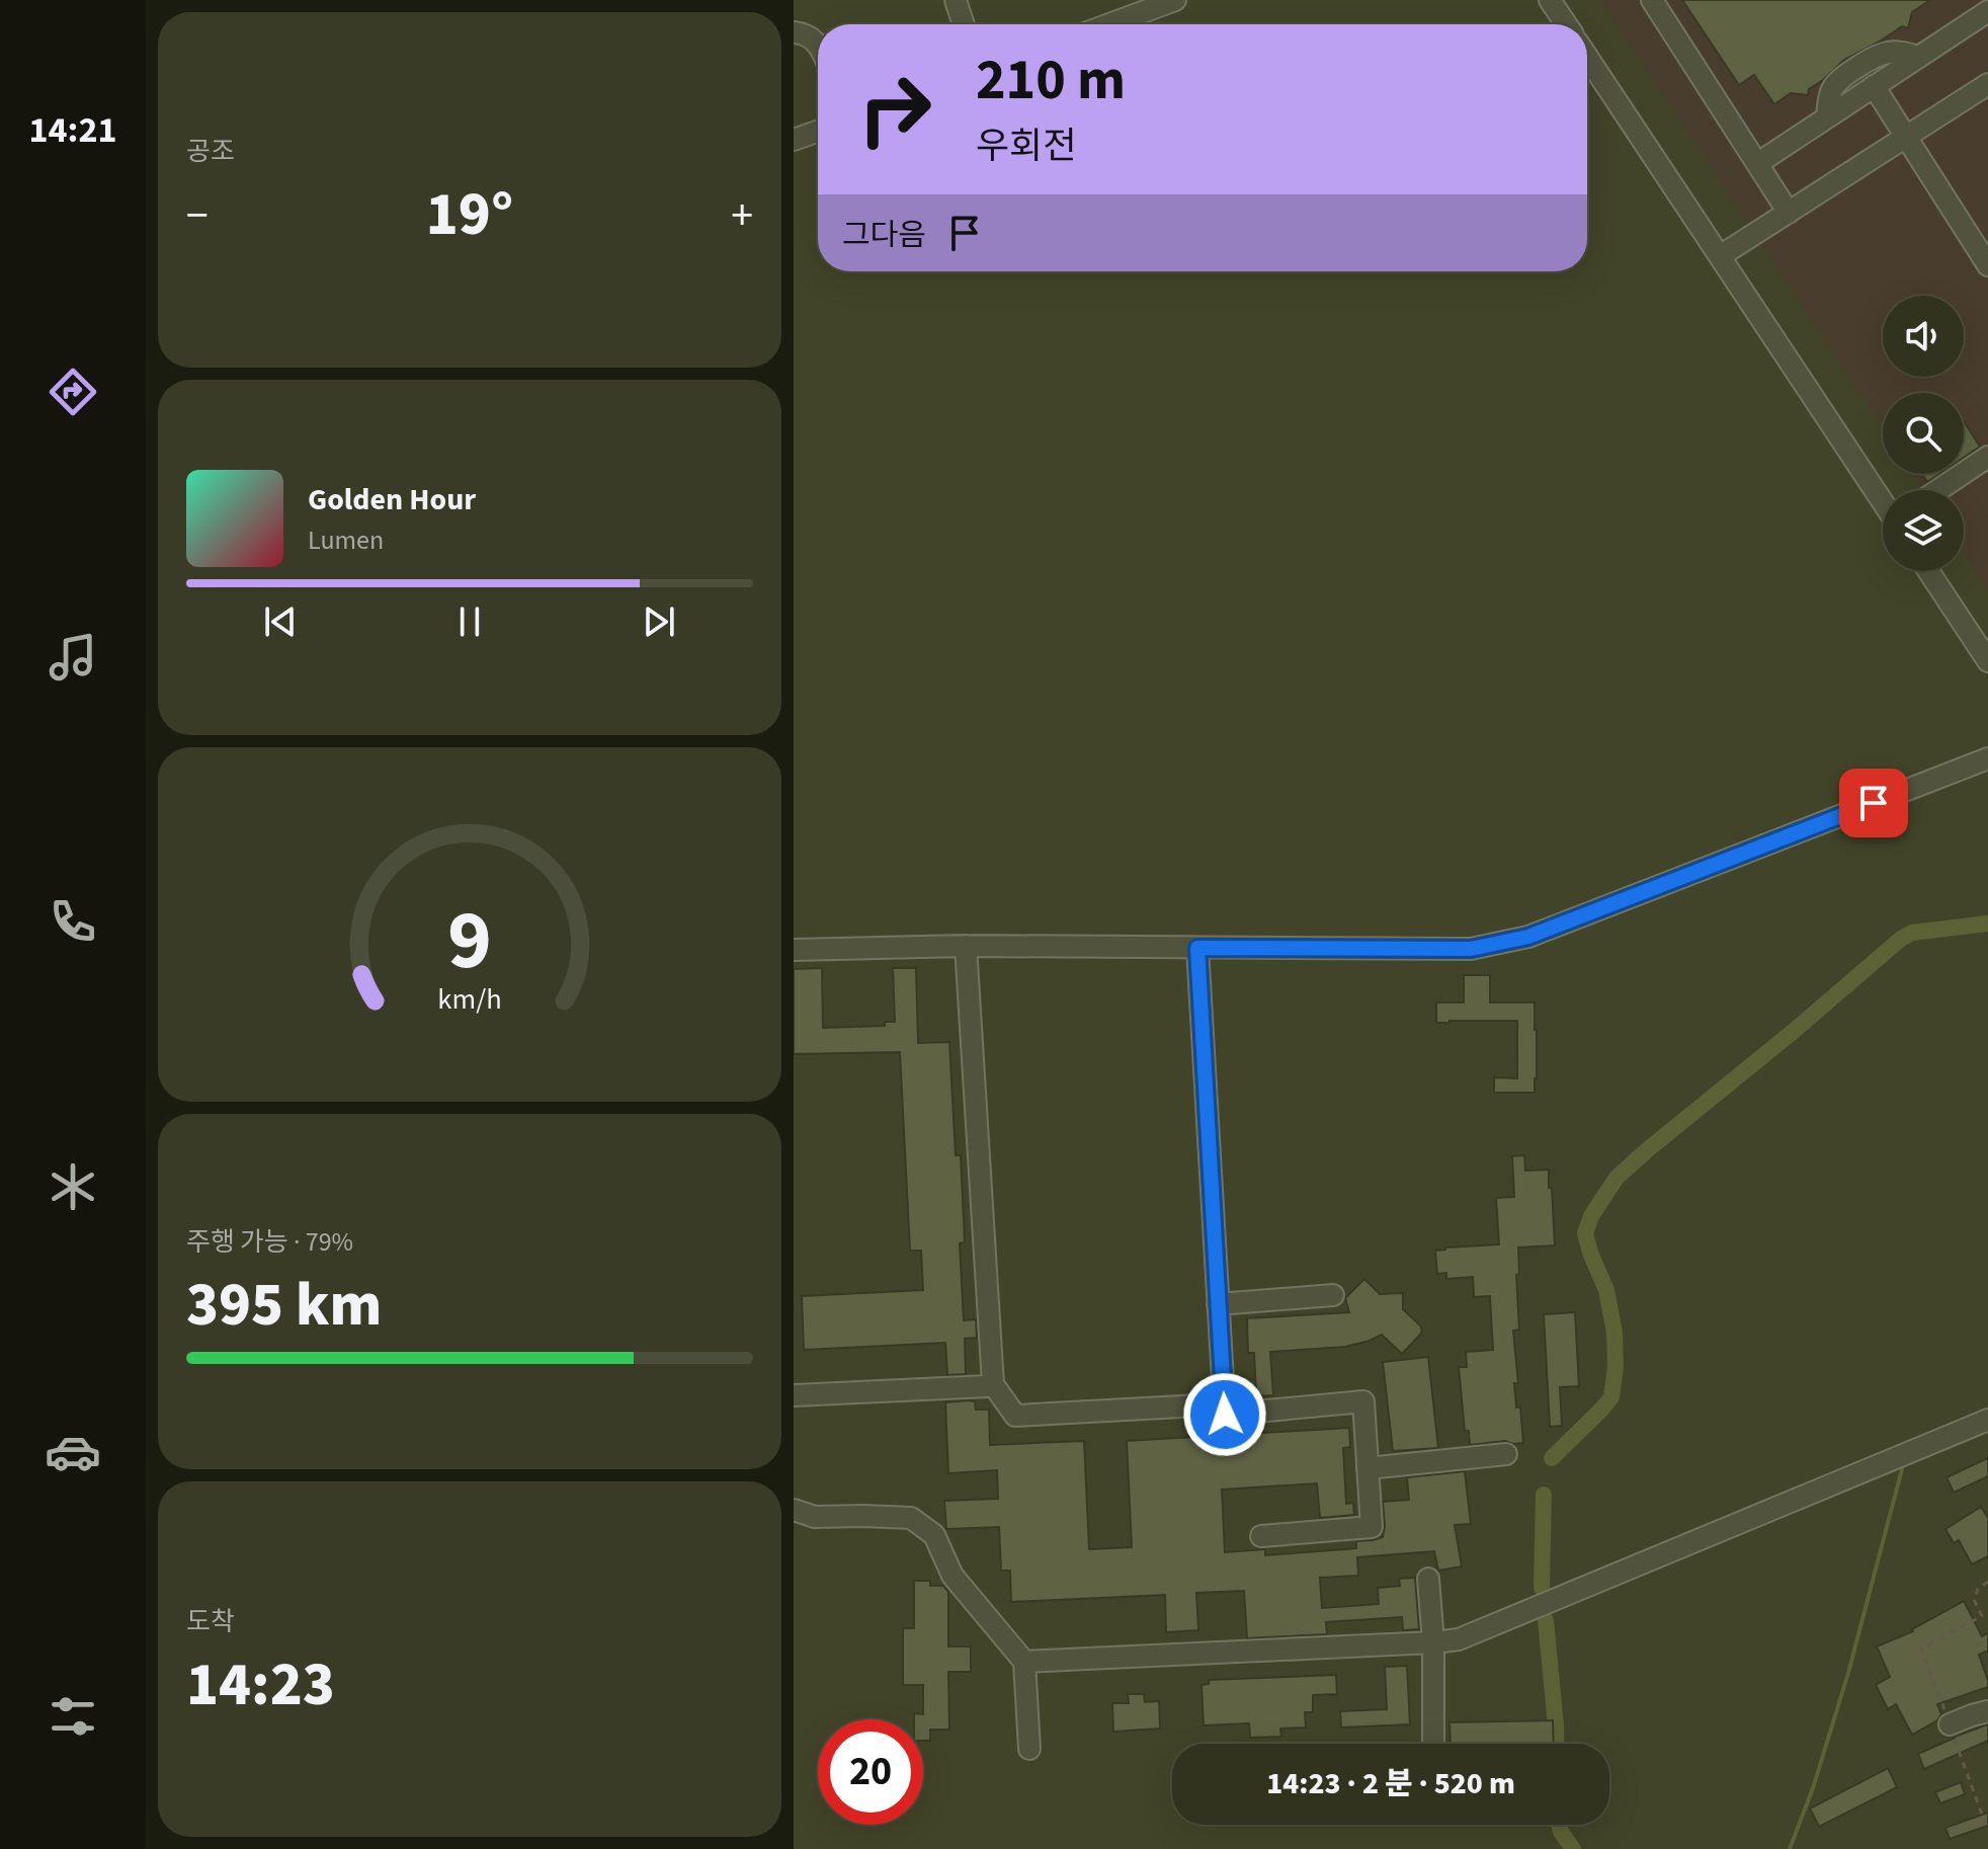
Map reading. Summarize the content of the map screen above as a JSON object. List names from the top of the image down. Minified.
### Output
{"page":{"tabs":"14:21","tile":["공조",["주행 가능 · 79%","395 km"],["도착","14:23"]],"turn":["210 m","우회전"],"heat":["−","19°","+"],"then":"그다음","song":["Golden Hour","Lumen"],"limit":"20","trip":"14:23 · 2 분 · 520 m","gauge":["9","km/h"]}}
